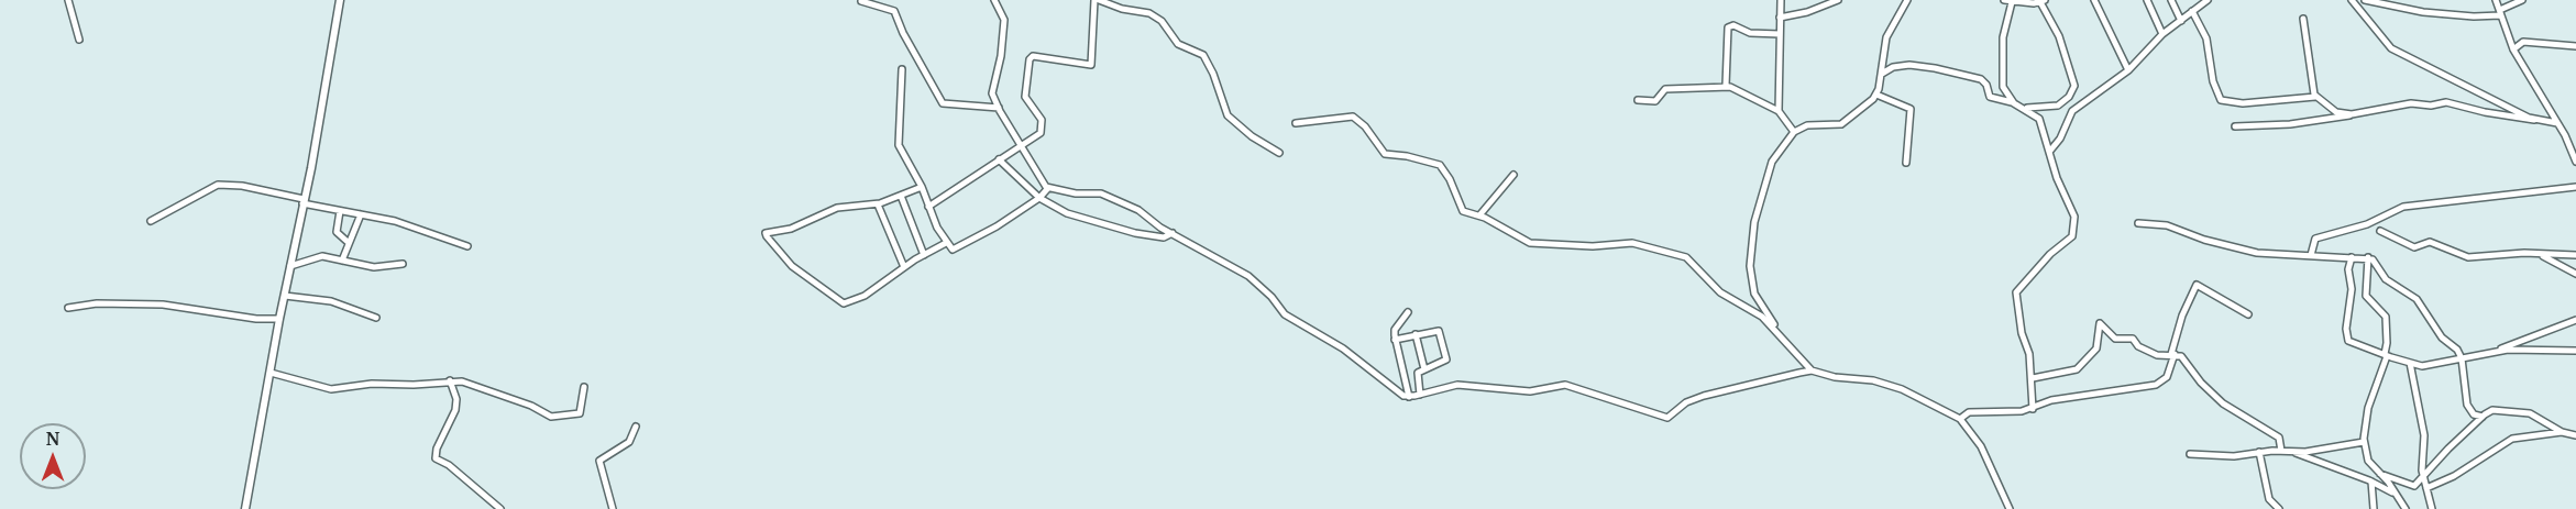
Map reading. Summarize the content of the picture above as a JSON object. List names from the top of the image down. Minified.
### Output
{"north":"top"}
